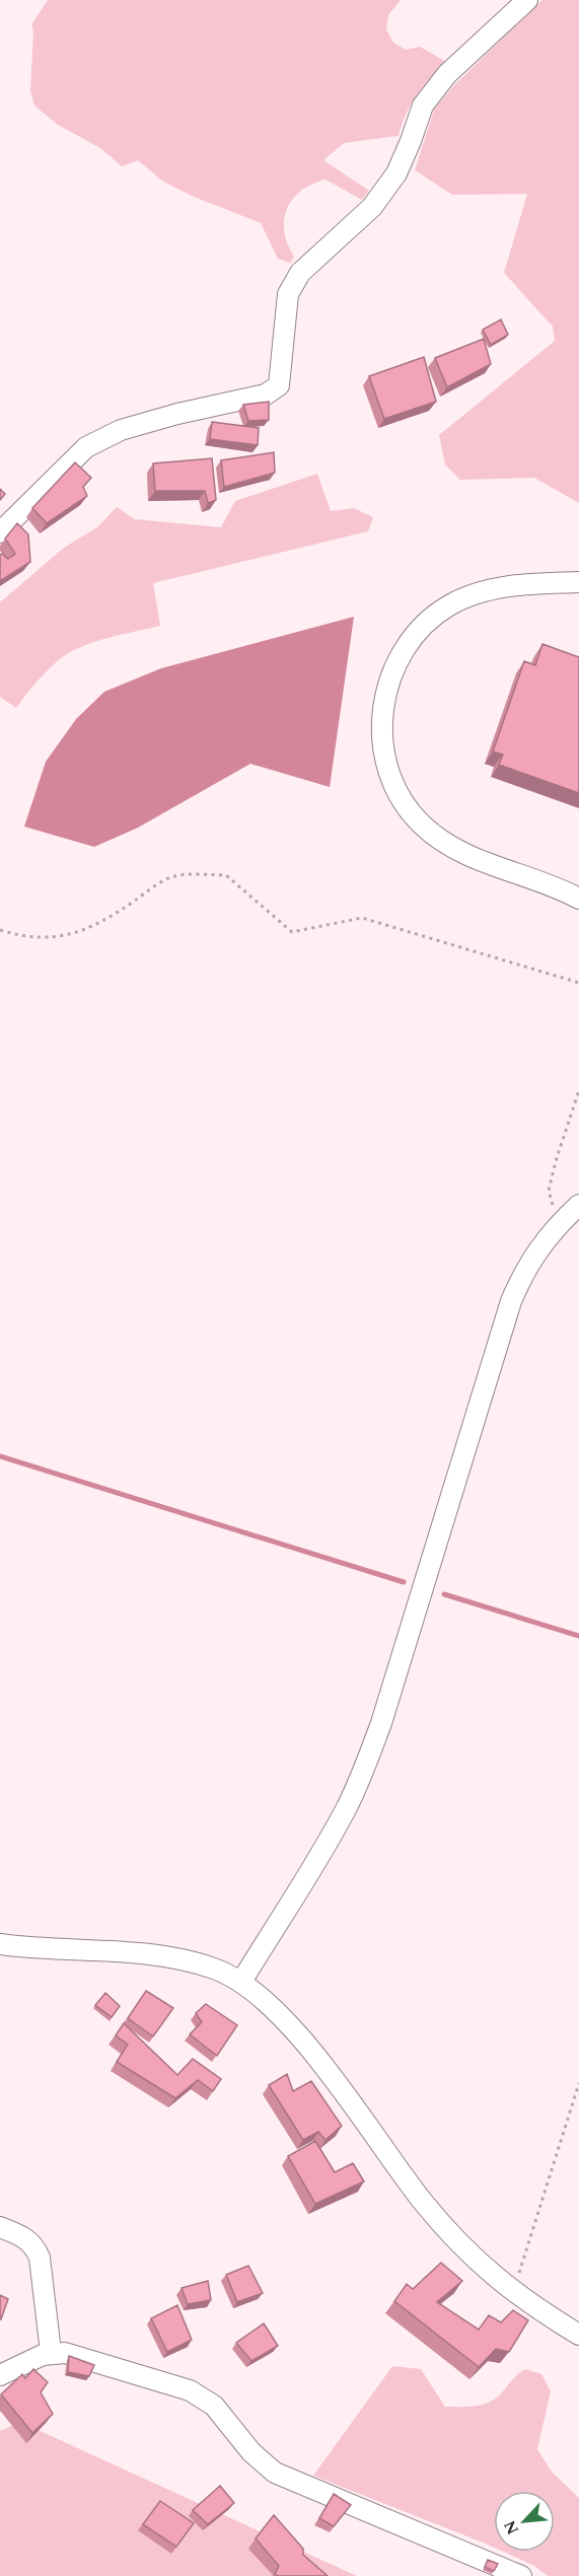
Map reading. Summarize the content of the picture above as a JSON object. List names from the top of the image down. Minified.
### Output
{"north":"bottom left"}
